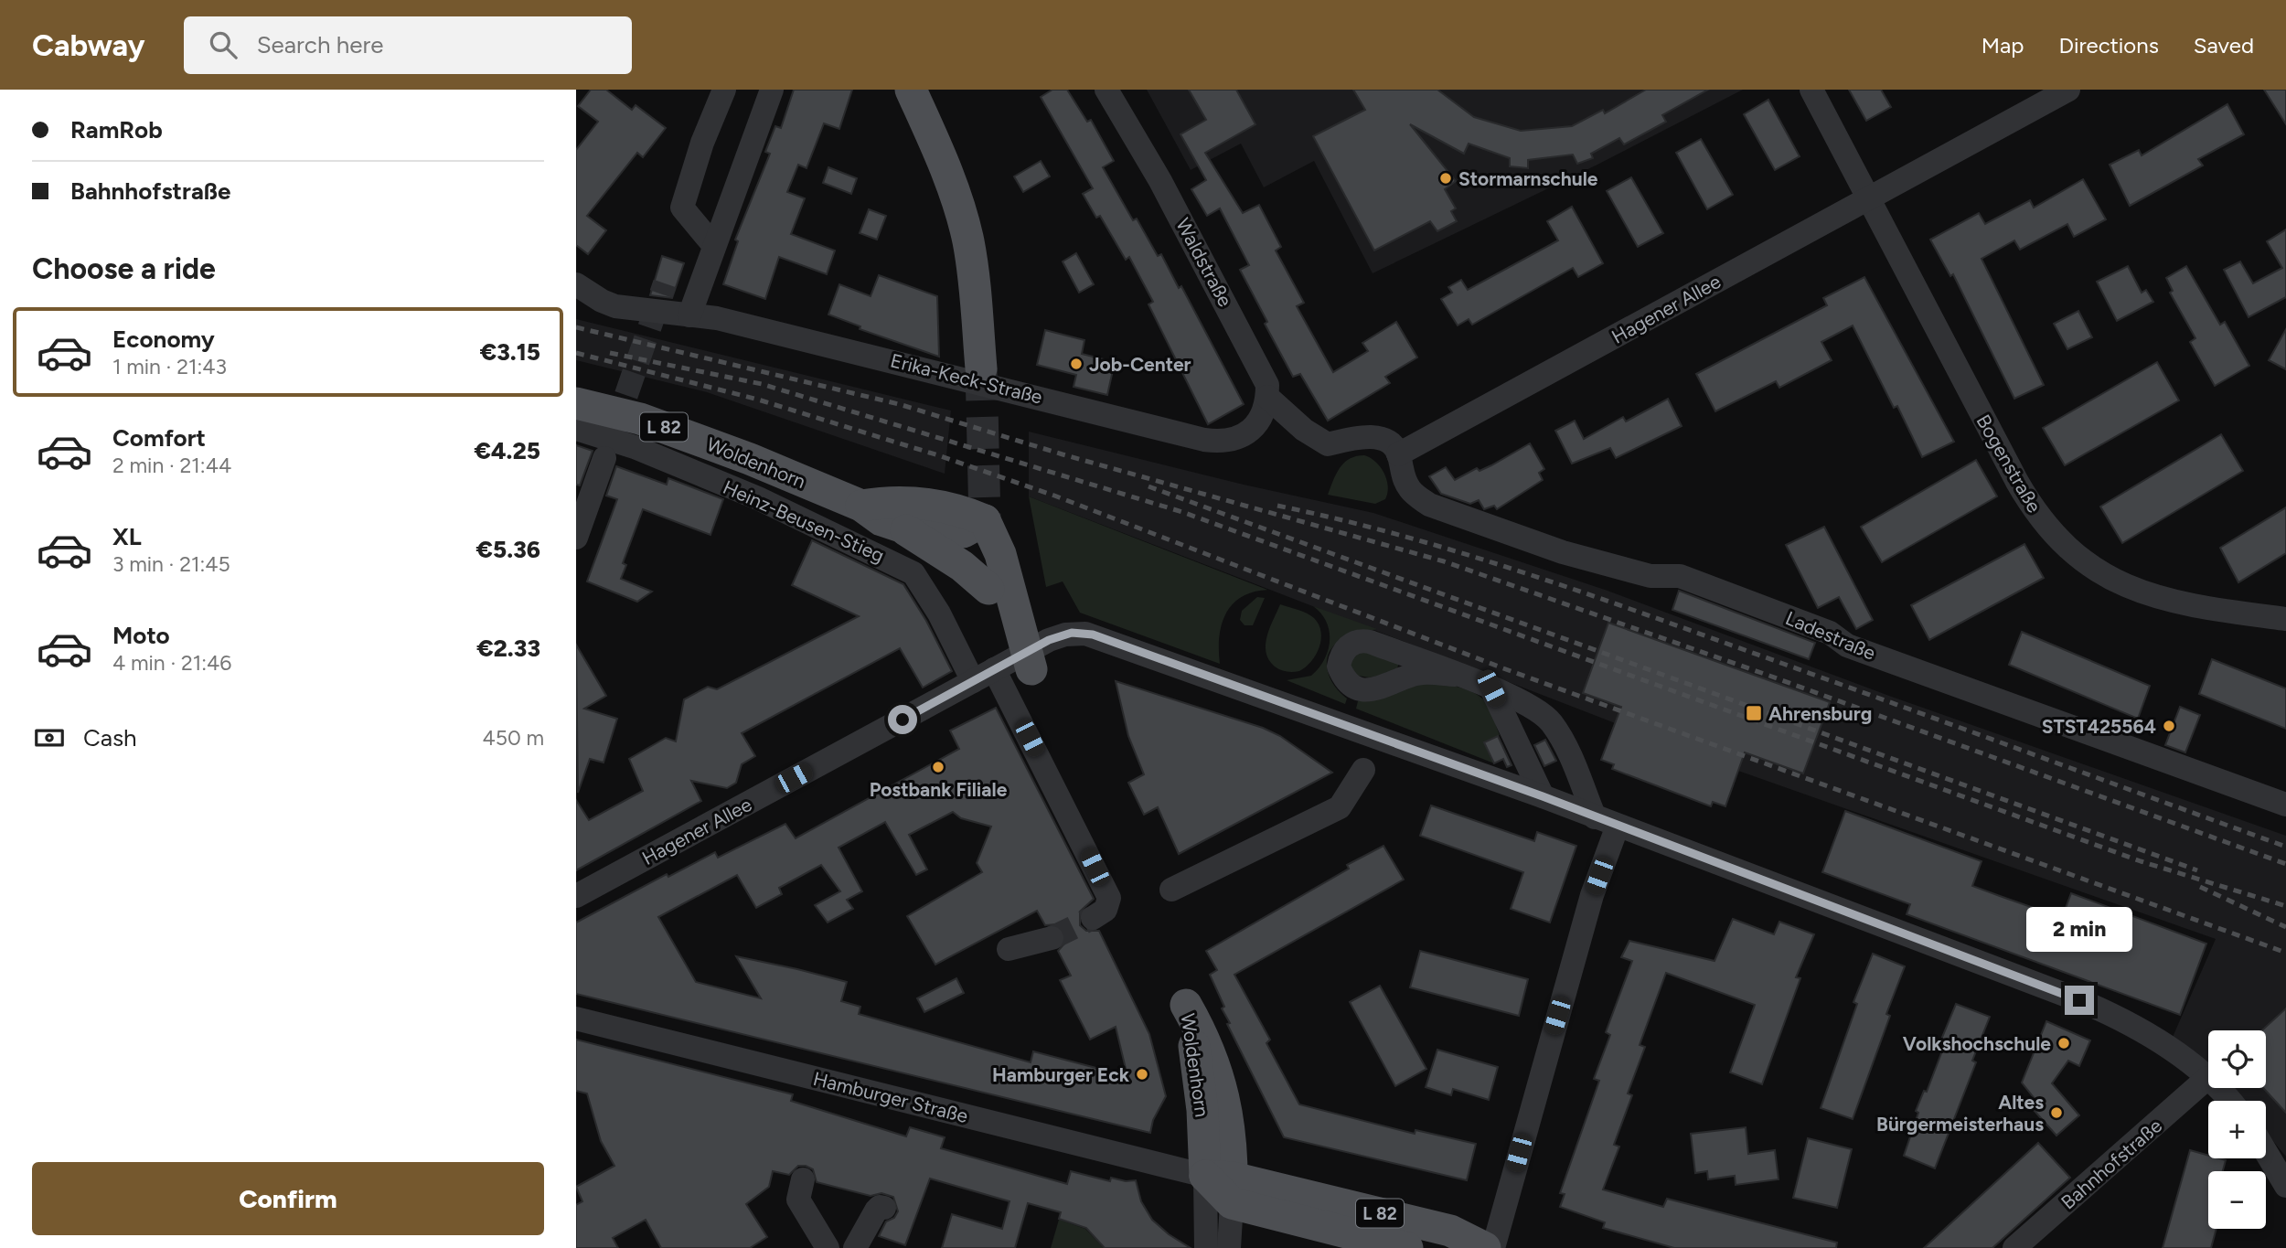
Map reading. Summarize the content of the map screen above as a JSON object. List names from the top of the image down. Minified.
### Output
{"streets":{"main road":["L 82","Woldenhorn","Hamburger Straße"],"street":["Waldstraße","Hagener Allee","Erika-Keck-Straße","Bogenstraße","Heinz-Beusen-Stieg","Ladestraße","Bahnhofstraße"]},"crossings":[["Waldstraße","Erika-Keck-Straße"],["Hagener Allee","Bogenstraße"],["Hagener Allee","Heinz-Beusen-Stieg"],["Hagener Allee","Ladestraße"]],"places":{"other":["Stormarnschule","Job-Center","STST425564","Postbank Filiale","Volkshochschule","Hamburger Eck","Altes Bürgermeisterhaus"],"transit":["Ahrensburg"]},"page":{"header":"Cabway","search":"Search here","nav":["Map","Directions","Saved"],"banner":["RamRob","Bahnhofstraße"],"heading":"Choose a ride","list":[{"name":"Economy","note":"1 min · 21:43","value":"€3.15"},{"name":"Comfort","note":"2 min · 21:44","value":"€4.25"},{"name":"XL","note":"3 min · 21:45","value":"€5.36"},{"name":"Moto","note":"4 min · 21:46","value":"€2.33"}],"pay":["Cash","450 m"],"bubble":"2 min","map_buttons":["+","−"],"buttons":"Confirm"}}
